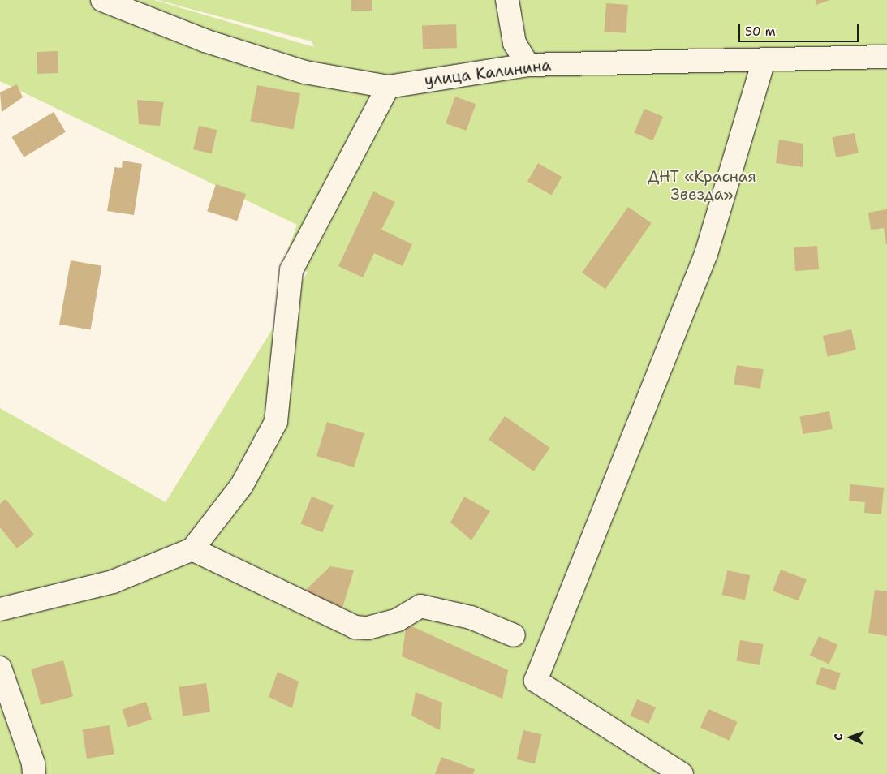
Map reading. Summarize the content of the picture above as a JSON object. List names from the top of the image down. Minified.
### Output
{"streets":{"street":["улица Калинина"]},"parks":["ДНТ «Красная Звезда»"],"scale_bar":"50 m","north":"left"}
